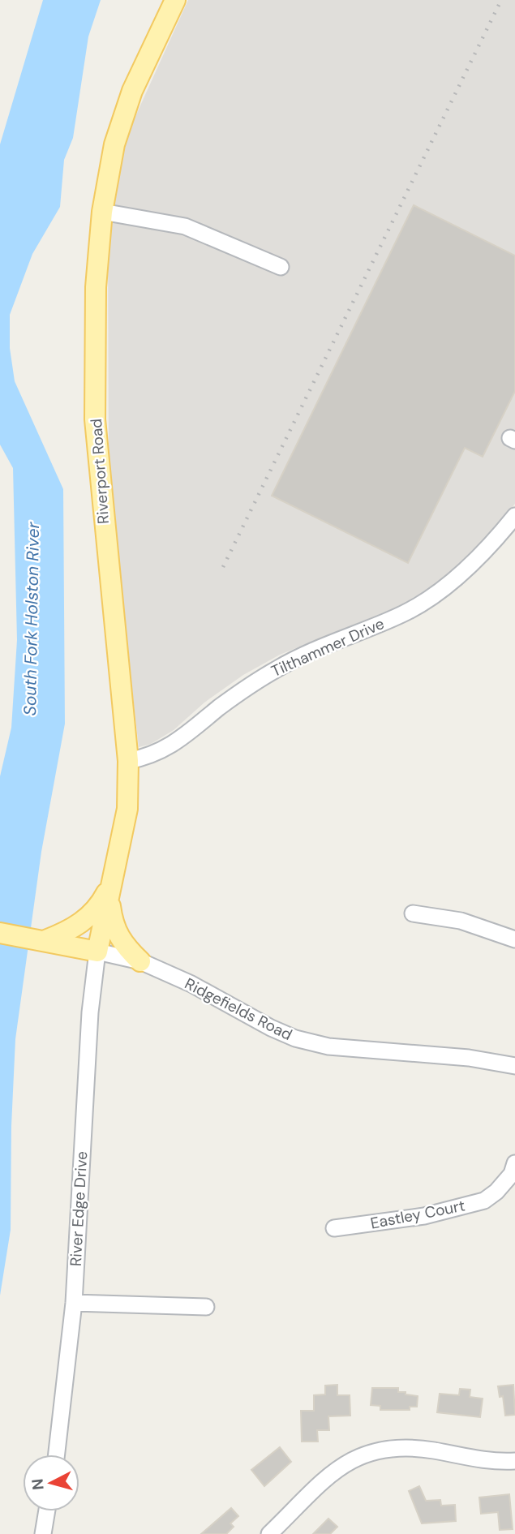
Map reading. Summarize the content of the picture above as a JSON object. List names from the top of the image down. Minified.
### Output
{"streets":{"main road":["Riverport Road","Ridgefields Road"],"street":["Tilthammer Drive","River Edge Drive","Eastley Court"]},"crossings":[["Riverport Road","Tilthammer Drive"],["Riverport Road","Ridgefields Road"],["Riverport Road","River Edge Drive"],["Ridgefields Road","River Edge Drive"]],"water":["South Fork Holston River"],"north":"left"}
